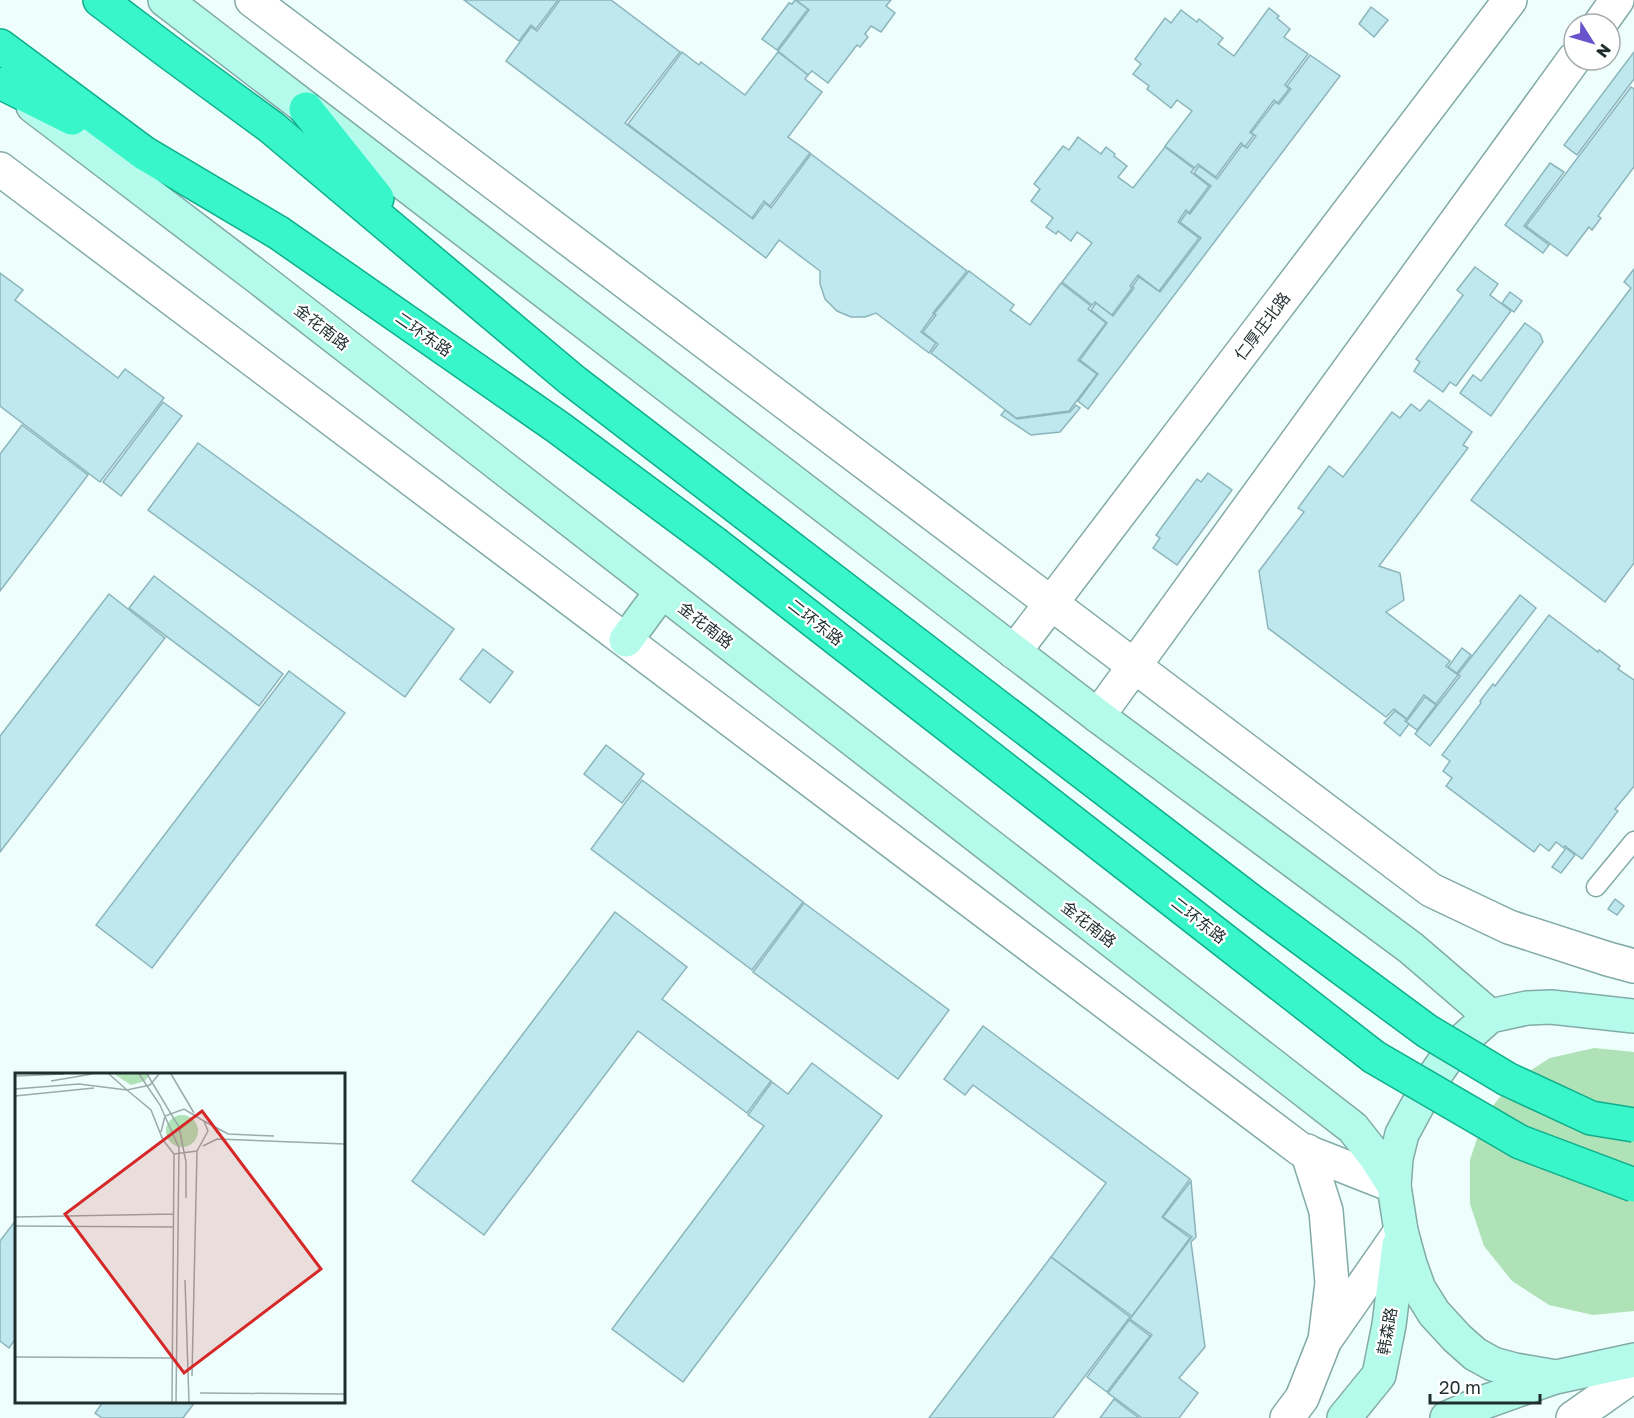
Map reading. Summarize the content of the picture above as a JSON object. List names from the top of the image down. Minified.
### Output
{"streets":{"highway":["二环东路"],"main road":["金花南路","韩森路"],"street":["仁厚庄北路"]},"scale_bar":"20 m","north":"bottom right"}
